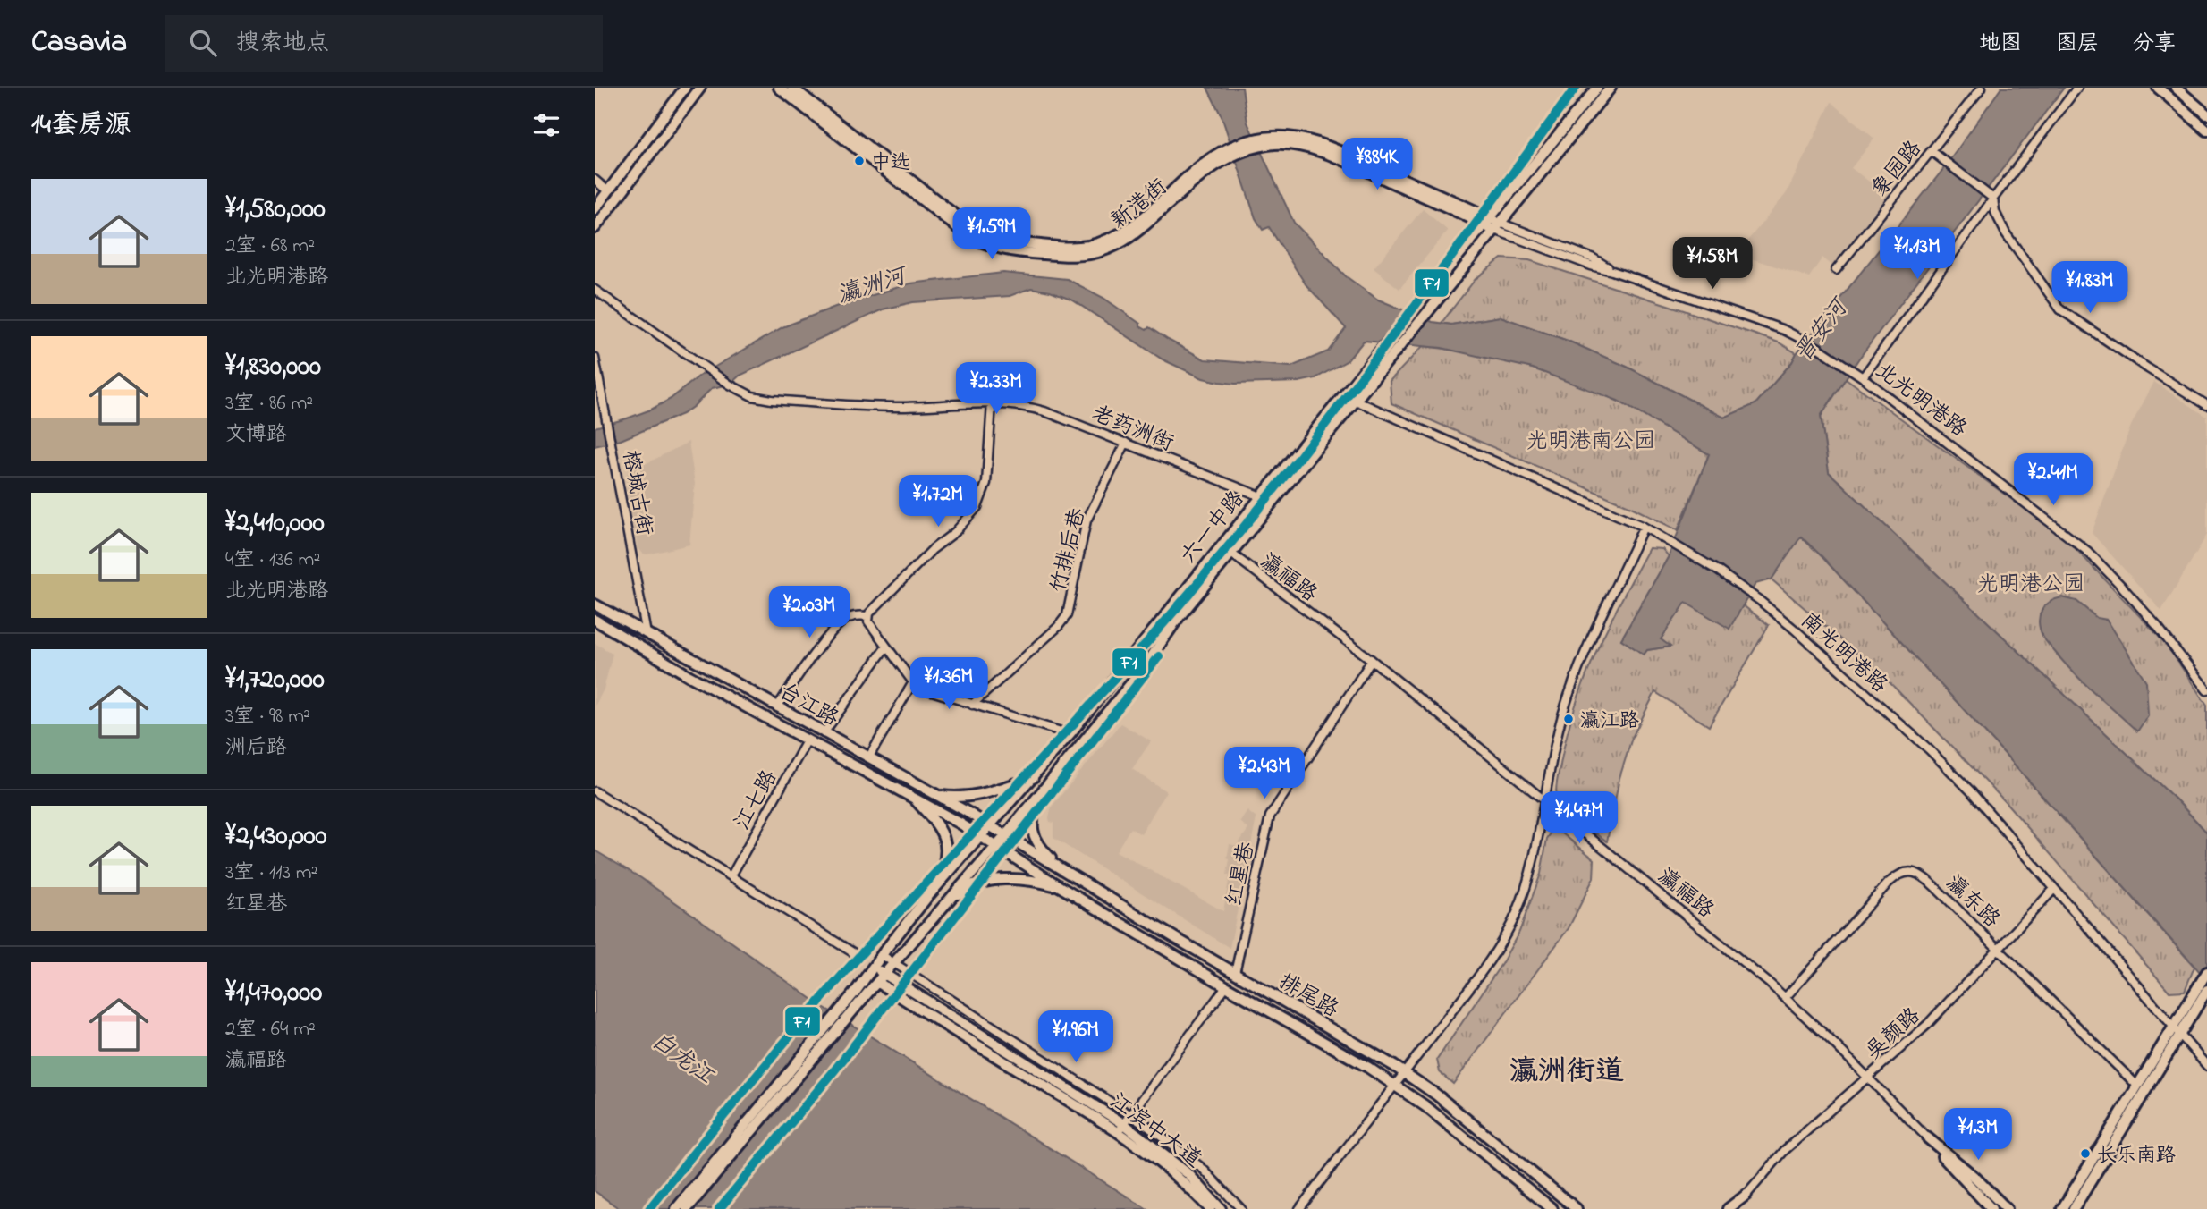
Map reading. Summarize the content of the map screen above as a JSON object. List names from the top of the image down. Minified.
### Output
{"streets":{"main road":["新港街","六一中路","台江路","排尾路","江滨中大道"],"street":["象园路","北光明港路","老药洲街","榕城古街","竹排后巷","瀛福路","南光明港路","江七路","红星巷","瀛东路","吴颜路"]},"crossings":[["北光明港路","六一中路"],["老药洲街","六一中路"],["老药洲街","竹排后巷"],["榕城古街","台江路"],["六一中路","瀛福路"],["六一中路","南光明港路"],["六一中路","台江路"],["六一中路","排尾路"],["六一中路","江滨中大道"],["瀛福路","红星巷"],["瀛福路","瀛东路"],["瀛福路","吴颜路"],["南光明港路","吴颜路"],["台江路","江七路"],["台江路","排尾路"],["红星巷","排尾路"],["瀛东路","吴颜路"]],"districts":["瀛洲街道"],"water":["瀛洲河","晋安河","白龙江"],"parks":["光明港南公园","光明港公园"],"places":["中选","瀛江路","长乐南路"],"lines":["transit line F1"],"page":{"header":"Casavia","search":"搜索地点","nav":["地图","图层","分享"],"heading":"14套房源","price":["¥884K","¥1.59M","¥1.13M","¥1.58M","¥1.83M","¥2.33M","¥2.41M","¥1.72M","¥2.03M","¥1.36M","¥2.43M","¥1.47M","¥1.96M","¥1.3M"],"list":[{"name":"¥1,580,000","note":"2室 · 68 m² · 北光明港路"},{"name":"¥1,830,000","note":"3室 · 86 m² · 文博路"},{"name":"¥2,410,000","note":"4室 · 136 m² · 北光明港路"},{"name":"¥1,720,000","note":"3室 · 98 m² · 洲后路"},{"name":"¥2,430,000","note":"3室 · 113 m² · 红星巷"},{"name":"¥1,470,000","note":"2室 · 64 m² · 瀛福路"}]}}
